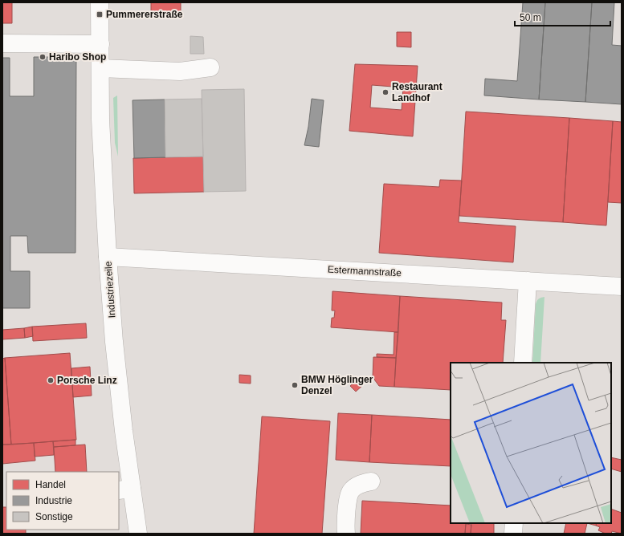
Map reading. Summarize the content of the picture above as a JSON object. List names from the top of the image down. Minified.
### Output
{"streets":{"street":["Estermannstraße","Industriezeile"]},"crossings":[["Estermannstraße","Industriezeile"]],"places":{"transit":["Pummererstraße"],"other":["Haribo Shop","Restaurant Landhof","Porsche Linz","BMW Höglinger Denzel"]},"legend":["Handel","Industrie","Sonstige"],"scale_bar":"50 m"}
